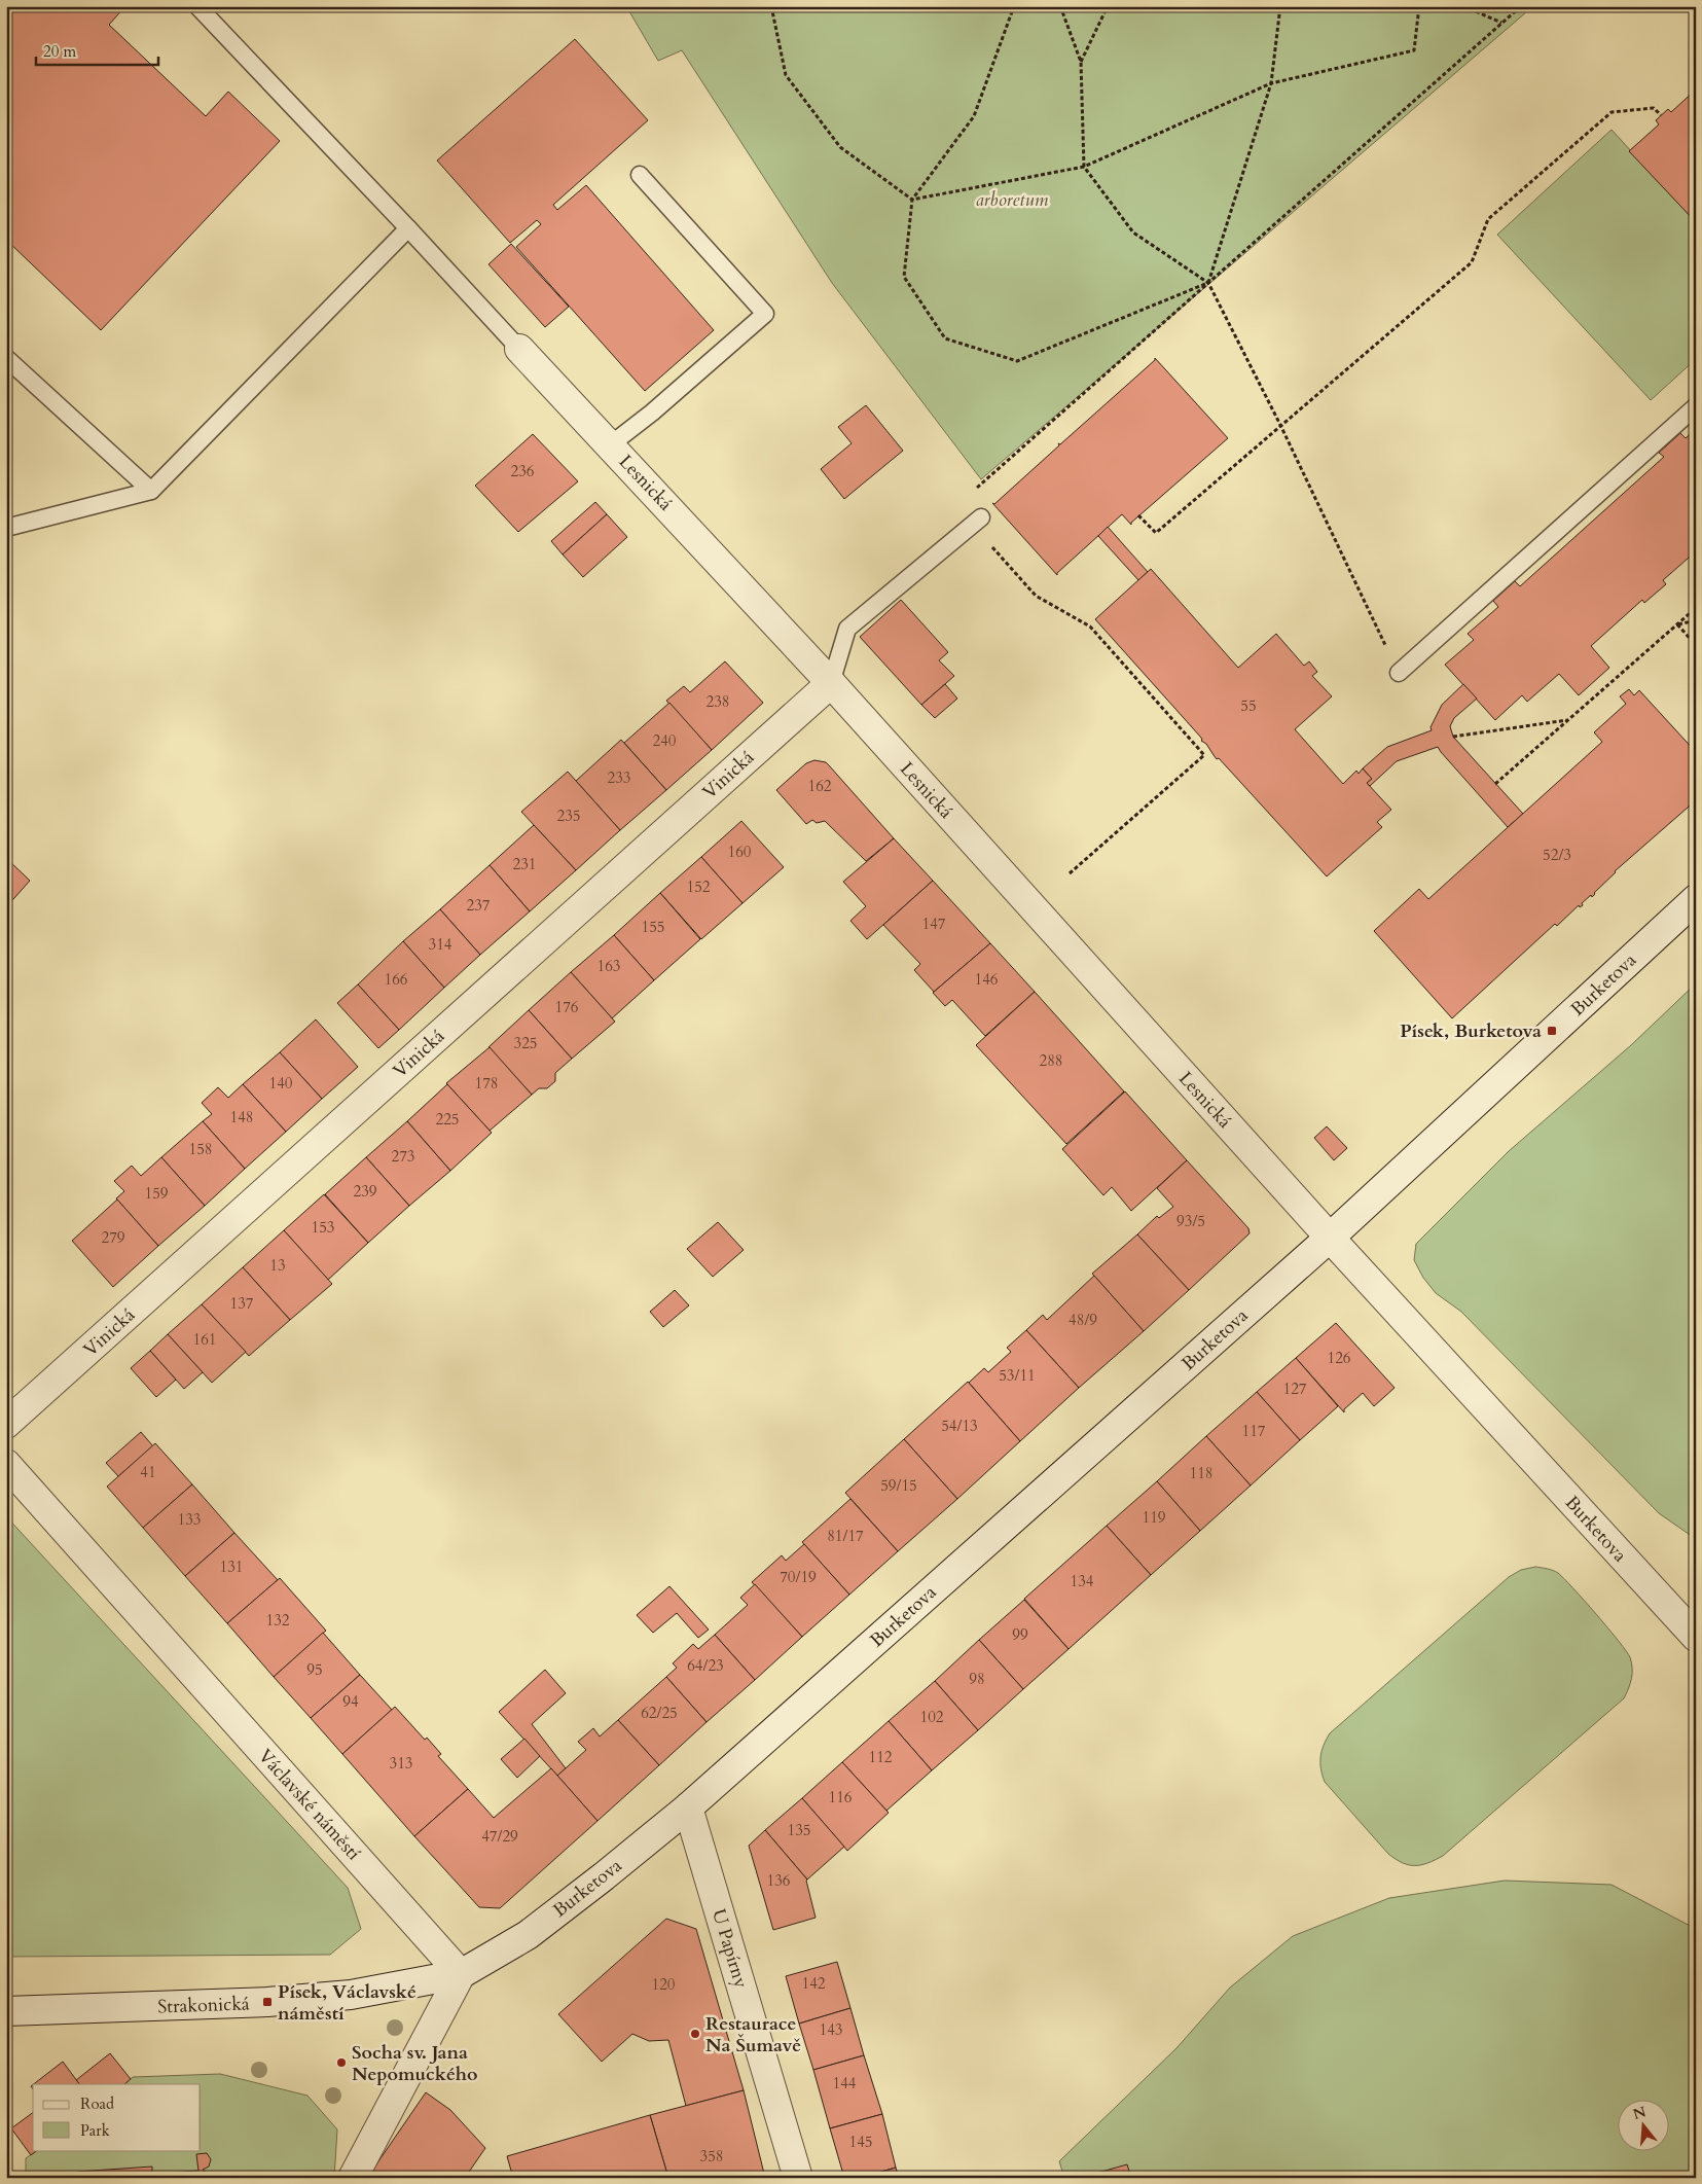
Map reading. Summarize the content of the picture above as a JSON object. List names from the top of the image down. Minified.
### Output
{"streets":{"street":["Lesnická","Vinická","Burketova","Václavské náměstí","U Papírny","Strakonická"]},"crossings":[["Lesnická","Vinická"],["Lesnická","Burketova"],["Burketova","Václavské náměstí"],["Burketova","U Papírny"],["Burketova","Strakonická"],["Václavské náměstí","Strakonická"]],"parks":["arboretum"],"places":{"transit":["Písek, Burketova","Písek, Václavské náměstí"],"other":["Restaurace Na Šumavě","Socha sv. Jana Nepomuckého"]},"house_numbers":["236","238","55","240","233","162","235","160","52/3","231","152","237","147","155","314","163","166","146","176","325","288","140","178","148","225","158","273","239","159","93/5","153","279","13","137","48/9","161","126","53/11","127","54/13","117","41","118","59/15","119","133","81/17","131","70/19","134","132","99","64/23","95","98","94","62/25","102","112","313","116","135","47/29","136","142","120","143","144","145","358"],"legend":["Road","Park"],"scale_bar":"20 m","north":"top"}
